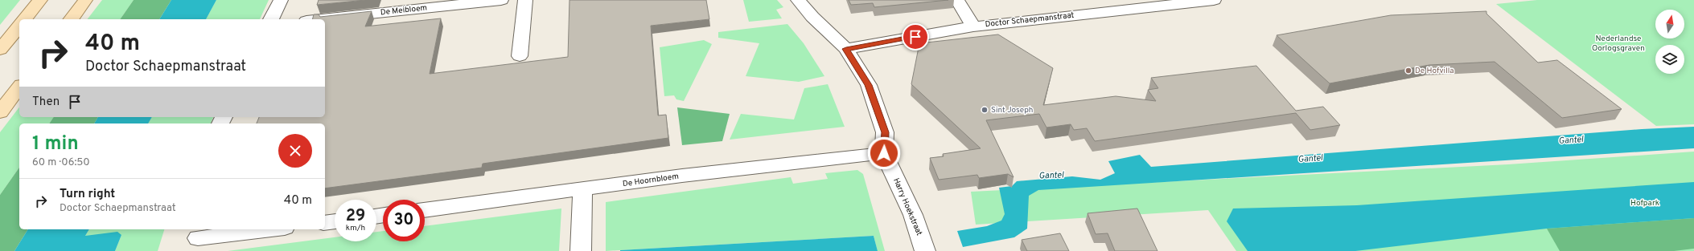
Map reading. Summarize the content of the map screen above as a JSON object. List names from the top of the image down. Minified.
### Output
{"streets":{"street":["De Meibloem","Doctor Schaepmanstraat","De Hoornbloem","Harry Hoekstraat"]},"crossings":[["Doctor Schaepmanstraat","Harry Hoekstraat"],["De Hoornbloem","Harry Hoekstraat"]],"water":["Gantel"],"parks":["Nederlandse Oorlogsgraven","Hofpark"],"places":["De Hofvilla","Sint Joseph"],"north":"top","page":{"turn":["40 m","Doctor Schaepmanstraat"],"then":"Then","heading":["1 min","60 m · 06:50"],"list":[{"name":"Turn right","note":"Doctor Schaepmanstraat","value":"40 m"}],"speed":"29 km/h","limit":"30"}}
